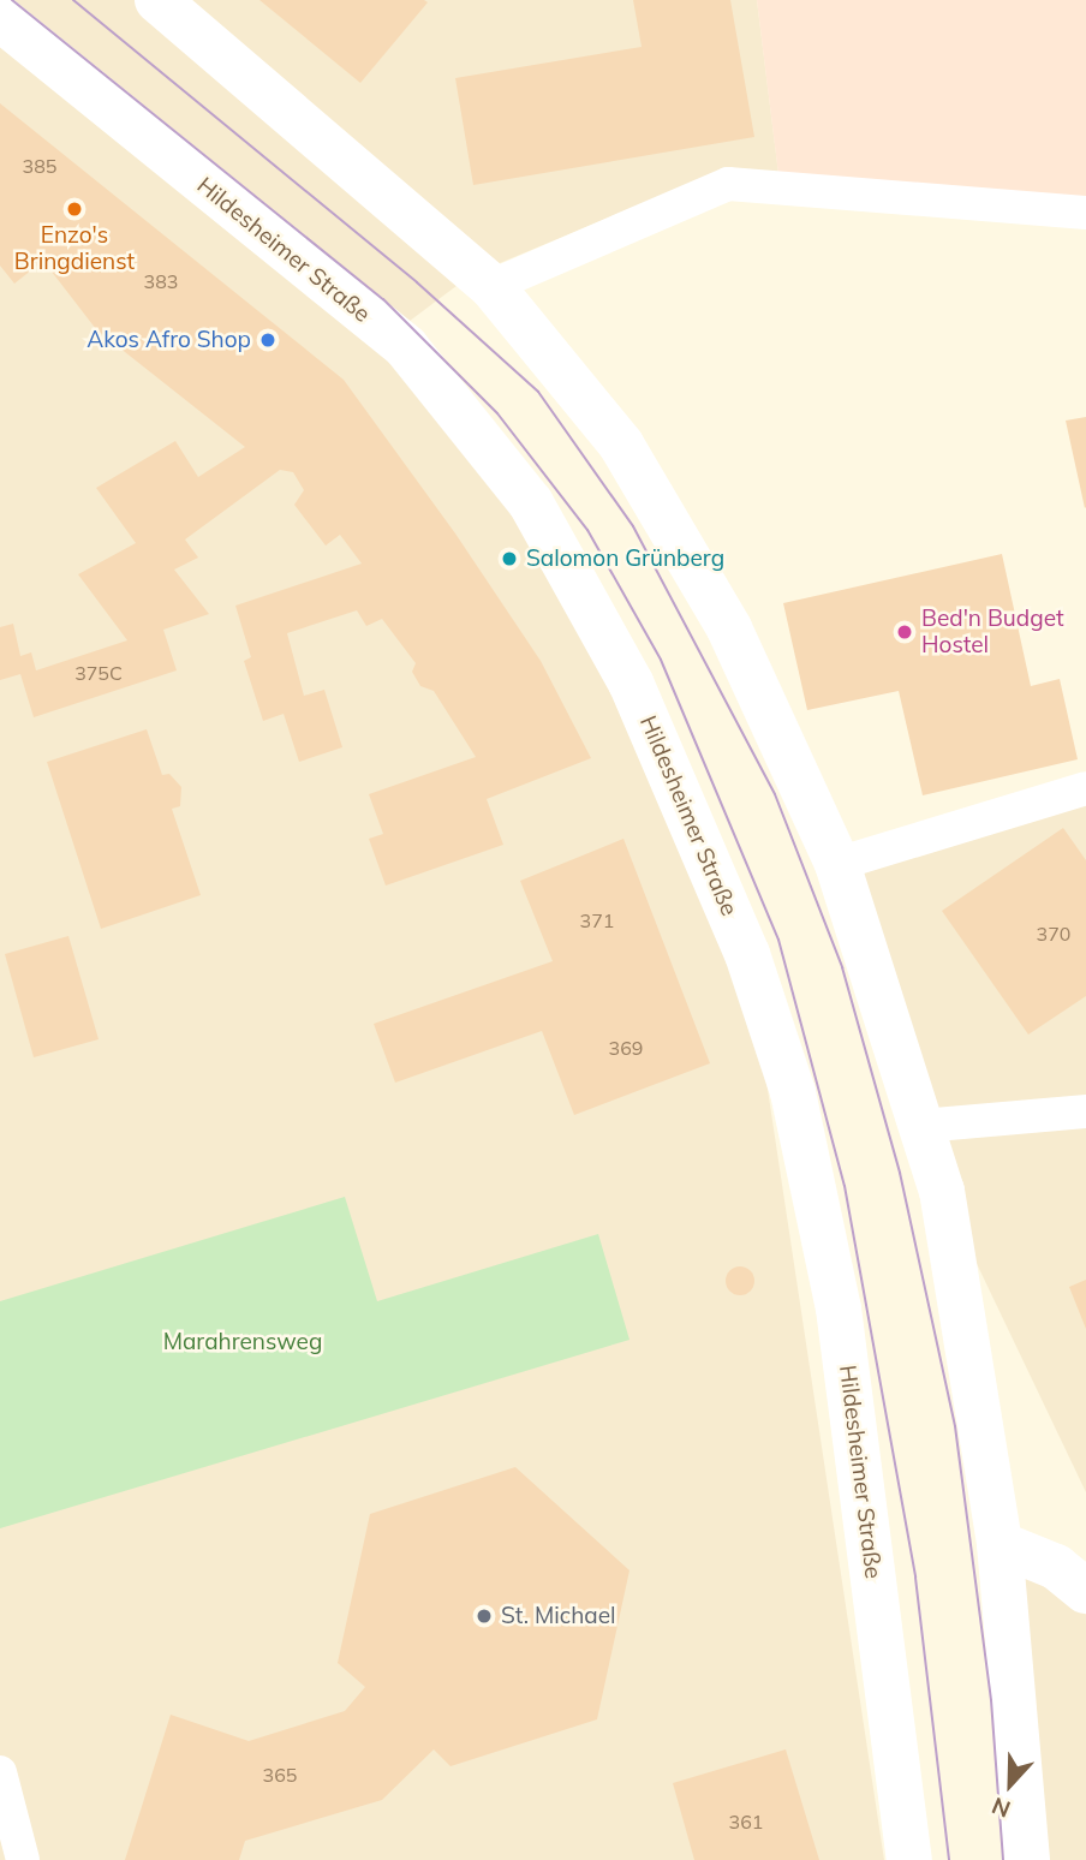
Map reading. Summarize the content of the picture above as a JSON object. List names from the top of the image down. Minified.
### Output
{"streets":{"main road":["Hildesheimer Straße"]},"parks":["Marahrensweg"],"places":["Enzo's Bringdienst","Akos Afro Shop","Salomon Grünberg","Bed'n Budget Hostel","St. Michael"],"house_numbers":["385","383","375C","371","370","369","365","361"],"north":"bottom"}
